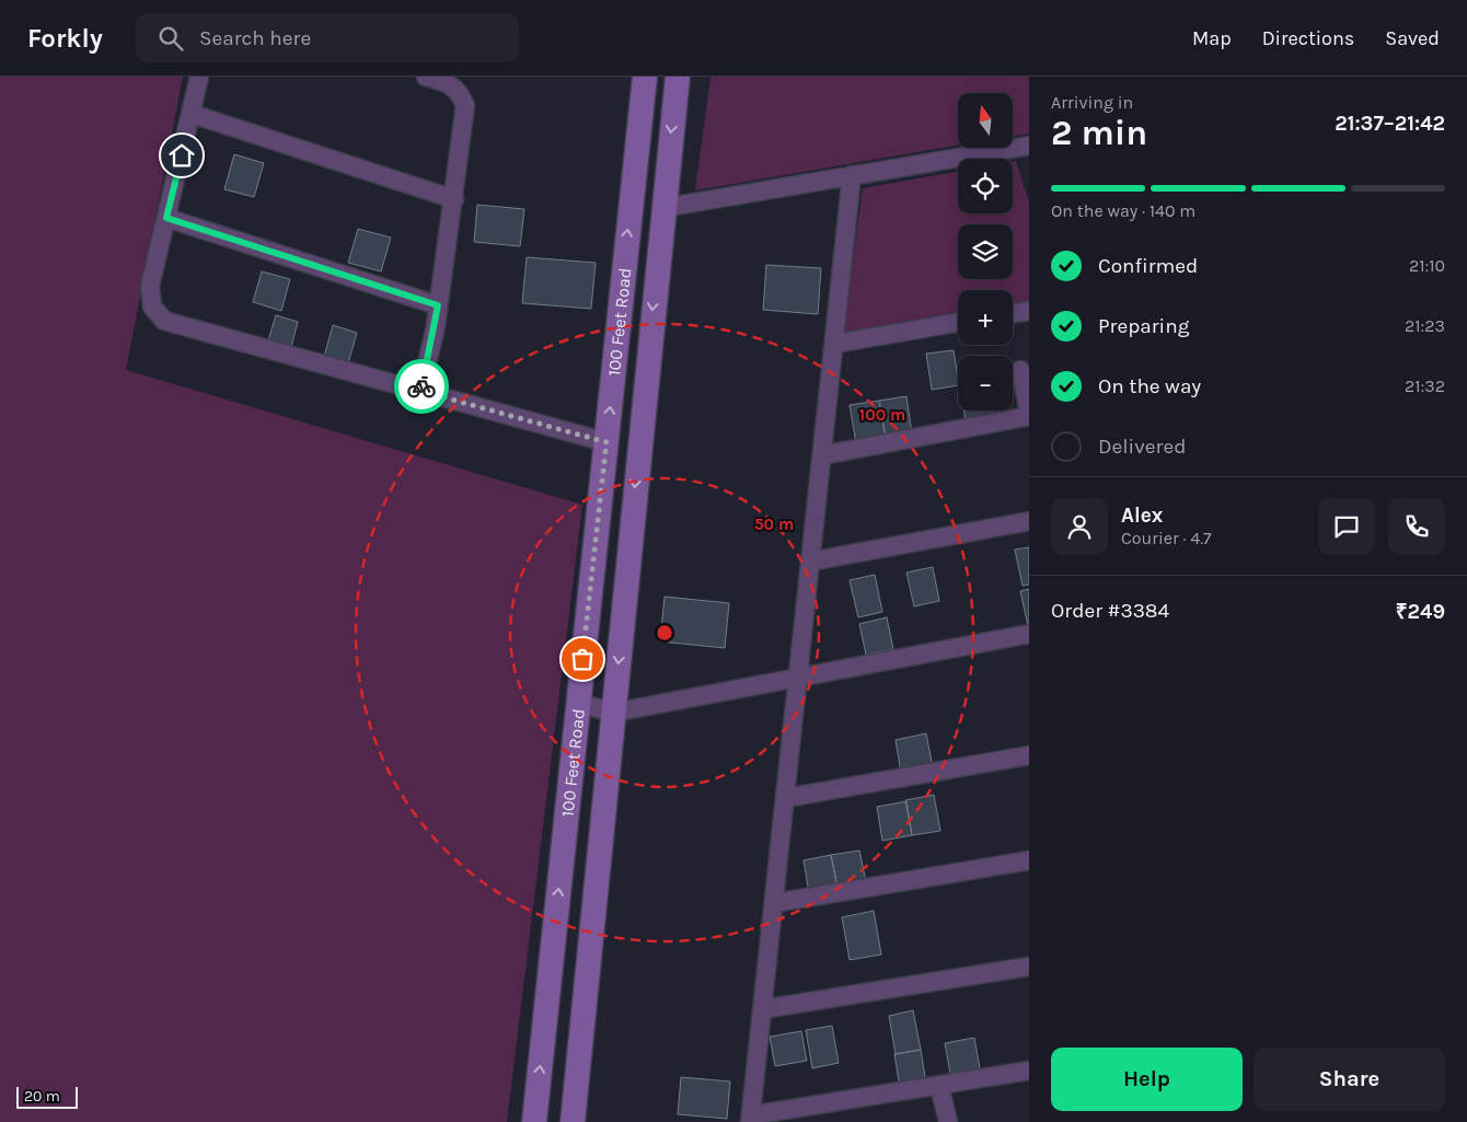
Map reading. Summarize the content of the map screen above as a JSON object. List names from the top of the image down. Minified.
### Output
{"streets":{"main road":["100 Feet Road"]},"scale_bar":"20 m","north":"top","page":{"header":"Forkly","search":"Search here","nav":["Map","Directions","Saved"],"heading":["2 min","Arriving in","21:37–21:42"],"panel":["Alex","Courier · 4.7","Order #3384","₹249"],"map_buttons":["+","−"],"bar":"On the way · 140 m","list":[["Confirmed","21:10"],["Preparing","21:23"],["On the way","21:32"],"Delivered"],"buttons":["Help","Share"],"scale":"20 m"},"rings":["100 m","50 m"]}
